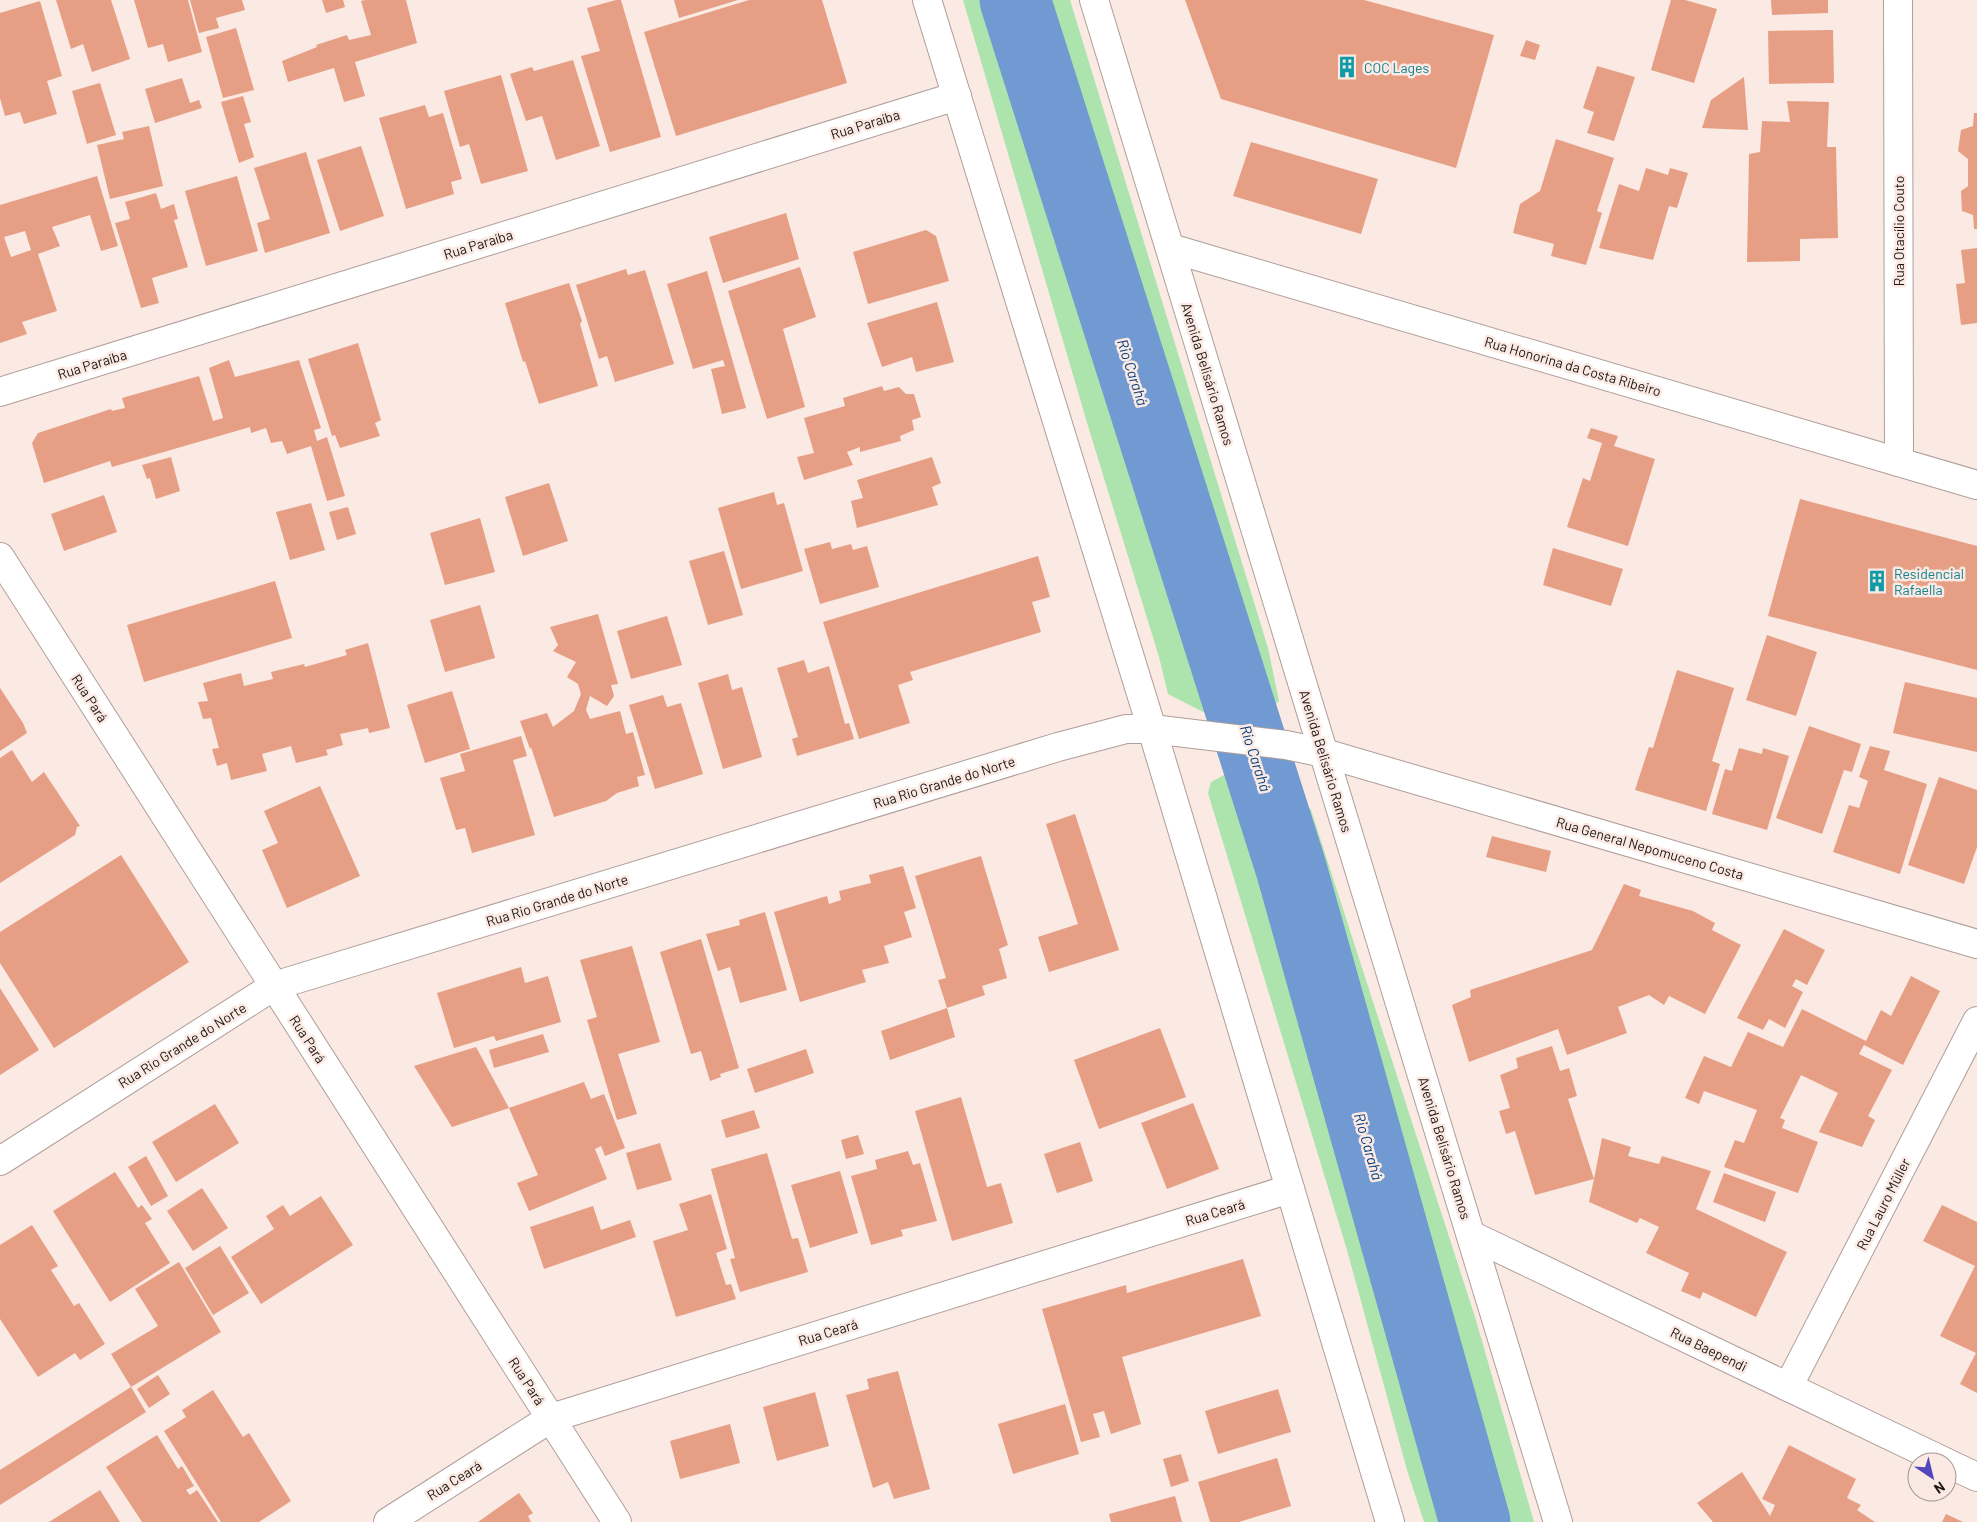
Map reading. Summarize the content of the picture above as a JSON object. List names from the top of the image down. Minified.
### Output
{"streets":{"street":["Rua Paraíba","Rua Otacílio Couto","Rua Honorina da Costa Ribeiro","Avenida Belisário Ramos","Rua Pará","Rua Rio Grande do Norte","Rua General Nepomuceno Costa","Rua Lauro Müller","Rua Ceará","Rua Baependi"]},"crossings":[["Rua Otacílio Couto","Rua Honorina da Costa Ribeiro"],["Rua Honorina da Costa Ribeiro","Avenida Belisário Ramos"],["Avenida Belisário Ramos","Rua General Nepomuceno Costa"],["Avenida Belisário Ramos","Rua Baependi"],["Rua Pará","Rua Rio Grande do Norte"],["Rua Pará","Rua Ceará"],["Rua Rio Grande do Norte","Rua General Nepomuceno Costa"],["Rua Lauro Müller","Rua Baependi"]],"water":["Rio Carahá"],"places":{"building":["COC Lages","Residencial Rafaella"]},"north":"bottom right"}
